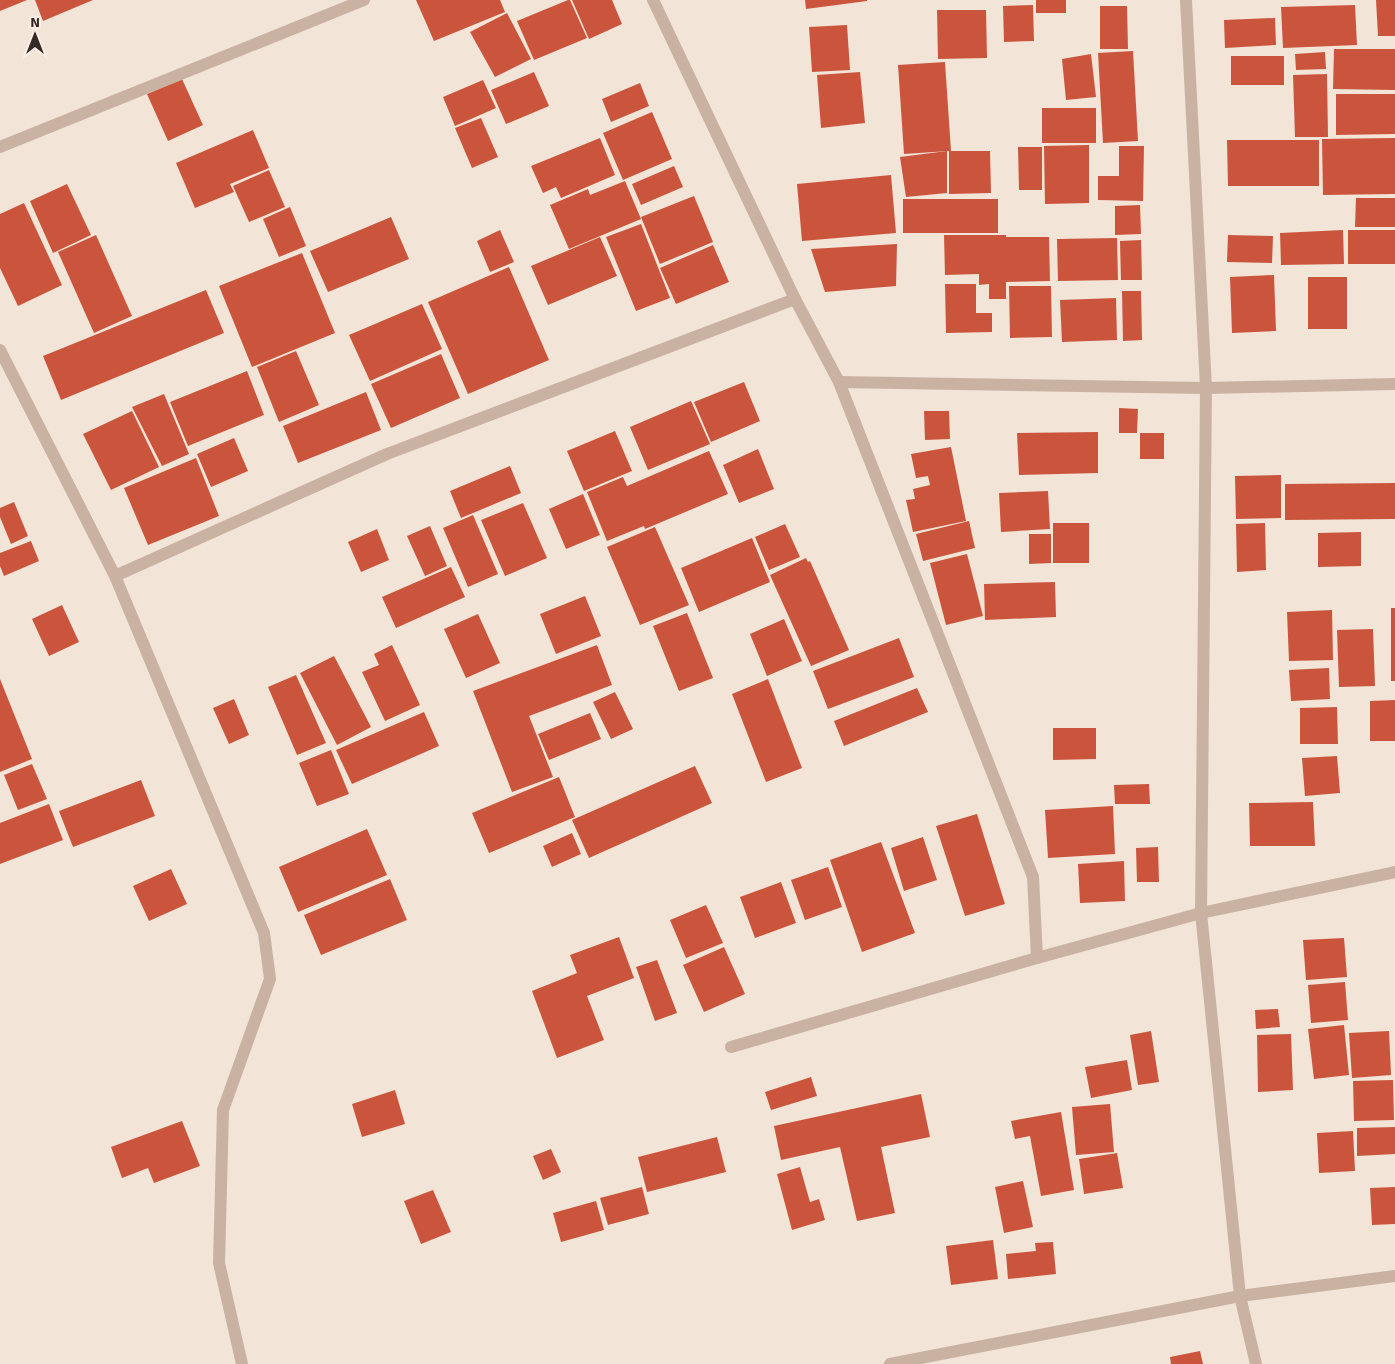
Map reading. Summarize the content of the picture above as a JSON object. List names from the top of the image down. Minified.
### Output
{"north":"top"}
